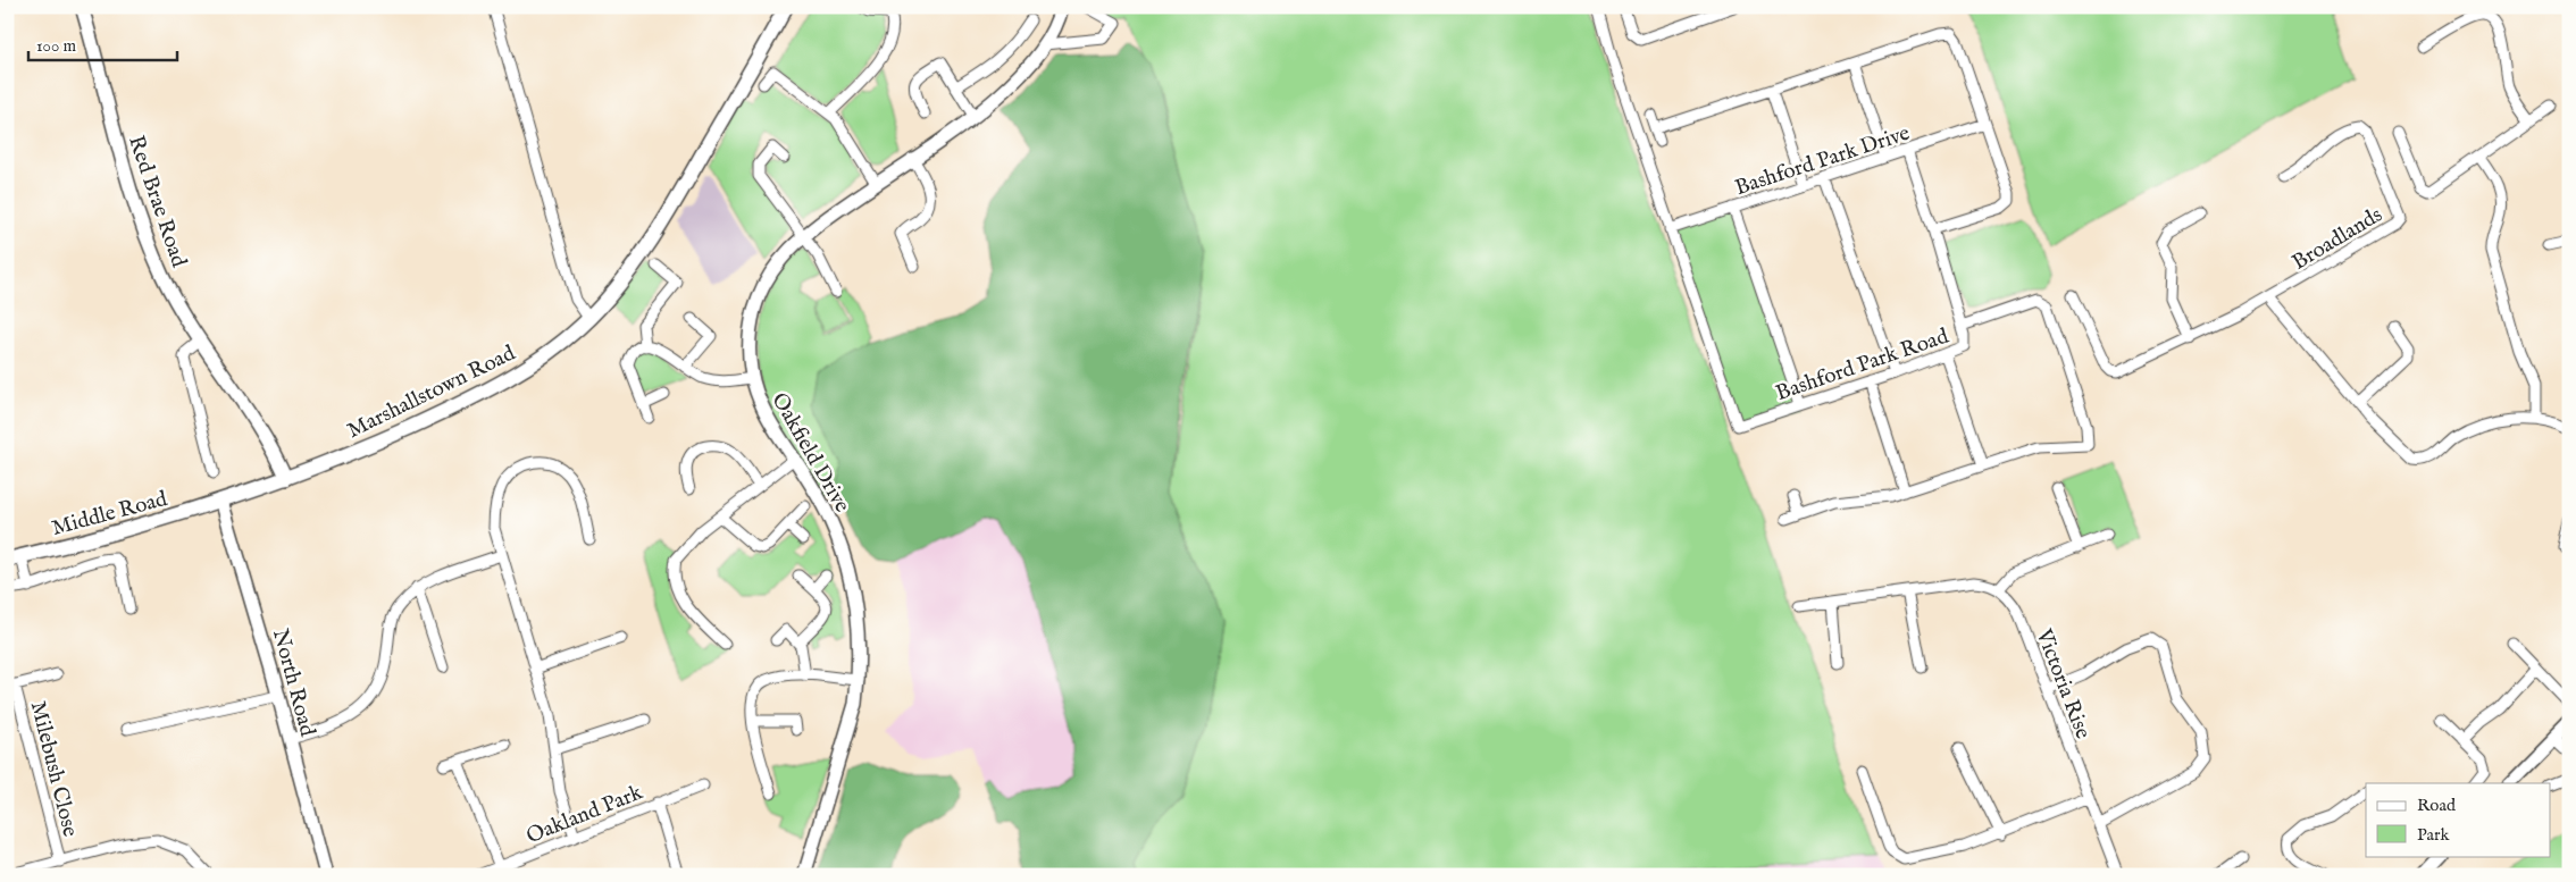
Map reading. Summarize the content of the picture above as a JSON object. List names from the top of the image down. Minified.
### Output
{"streets":{"main road":["Marshallstown Road","Middle Road"],"street":["Bashford Park Drive","Red Brae Road","Broadlands","Bashford Park Road","Oakfield Drive","North Road","Victoria Rise","Milebush Close","Oakland Park"]},"crossings":[["Bashford Park Drive","Bashford Park Road"],["Red Brae Road","Marshallstown Road"],["Marshallstown Road","Middle Road"],["Marshallstown Road","North Road"],["Middle Road","North Road"]],"legend":["Road","Park"],"scale_bar":"100 m"}
